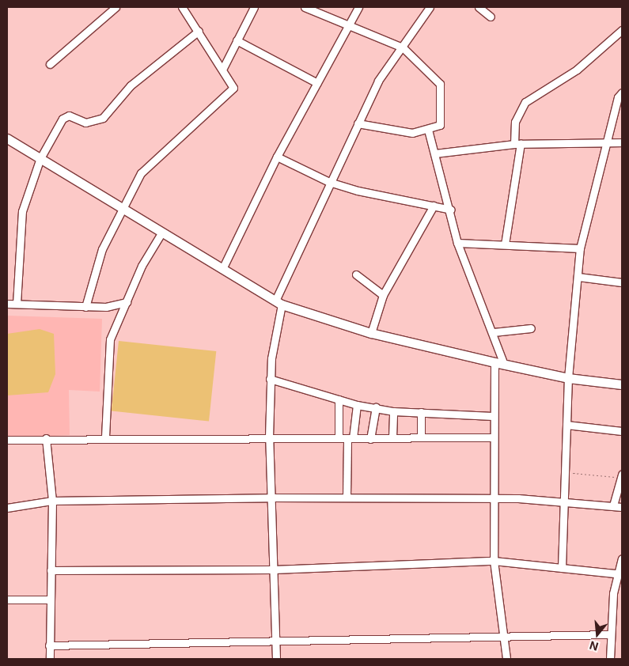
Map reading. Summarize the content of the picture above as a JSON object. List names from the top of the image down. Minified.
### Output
{"north":"bottom"}
